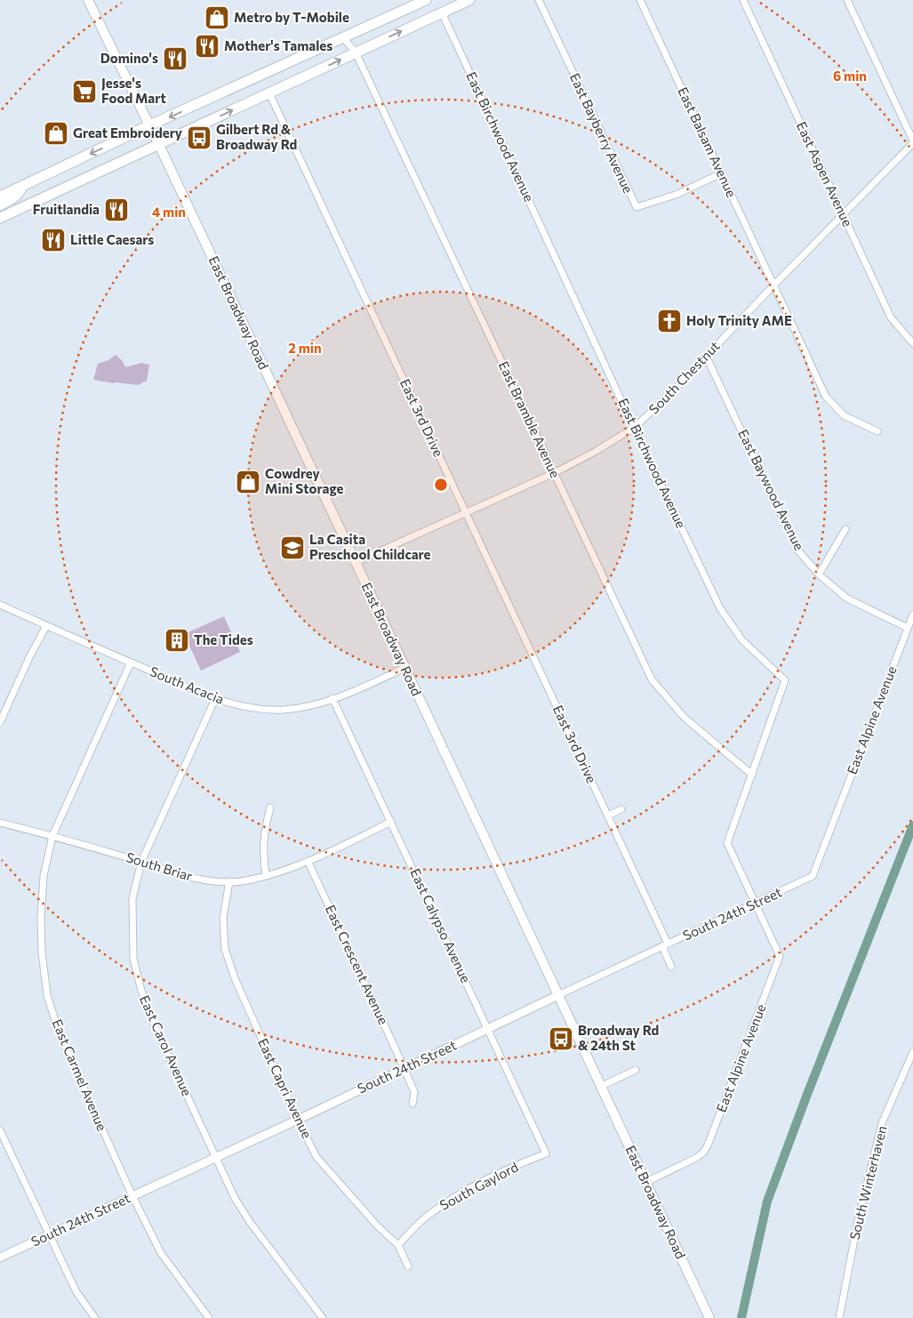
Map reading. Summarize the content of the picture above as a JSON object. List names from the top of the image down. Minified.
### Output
{"streets":{"main road":["East Broadway Road"],"street":["East Bayberry Avenue","East Birchwood Avenue","East Balsam Avenue","East Aspen Avenue","South Chestnut","East 3rd Drive","East Bramble Avenue","East Baywood Avenue","South Acacia","East Alpine Avenue","South Briar","South 24th Street","East Calypso Avenue","East Crescent Avenue","East Carol Avenue","East Carmel Avenue","East Capri Avenue","South Winterhaven","South Gaylord"]},"crossings":[["East Bayberry Avenue","East Balsam Avenue"],["East Birchwood Avenue","South Chestnut"],["East Birchwood Avenue","East Bramble Avenue"],["East Birchwood Avenue","East Alpine Avenue"],["East Birchwood Avenue","South 24th Street"],["East Balsam Avenue","South Chestnut"],["East Aspen Avenue","South Chestnut"],["East Broadway Road","South Chestnut"],["East Broadway Road","South Acacia"],["East Broadway Road","East Alpine Avenue"],["East Broadway Road","South 24th Street"],["South Chestnut","East 3rd Drive"],["South Chestnut","East Bramble Avenue"],["South Chestnut","East Baywood Avenue"],["East 3rd Drive","South 24th Street"],["East Baywood Avenue","East Alpine Avenue"],["South Acacia","East Calypso Avenue"],["South Acacia","East Carol Avenue"],["South Acacia","East Carmel Avenue"],["East Alpine Avenue","South 24th Street"],["South Briar","East Calypso Avenue"],["South Briar","East Crescent Avenue"],["South Briar","East Carol Avenue"],["South Briar","East Carmel Avenue"],["South Briar","East Capri Avenue"],["South 24th Street","East Calypso Avenue"],["South 24th Street","East Crescent Avenue"],["South 24th Street","East Carol Avenue"],["South 24th Street","East Carmel Avenue"],["South 24th Street","East Capri Avenue"],["East Calypso Avenue","South Gaylord"],["East Capri Avenue","South Gaylord"]],"places":{"shop":["Metro by T-Mobile","Great Embroidery","Cowdrey Mini Storage"],"restaurant":["Mother's Tamales","Domino's","Fruitlandia","Little Caesars"],"supermarket":["Jesse's Food Mart"],"bus stop":["Gilbert Rd & Broadway Rd","Broadway Rd & 24th St"],"church":["Holy Trinity AME"],"school or university":["La Casita Preschool Childcare"],"building":["The Tides"]},"rings":["6 min","4 min","2 min"]}
